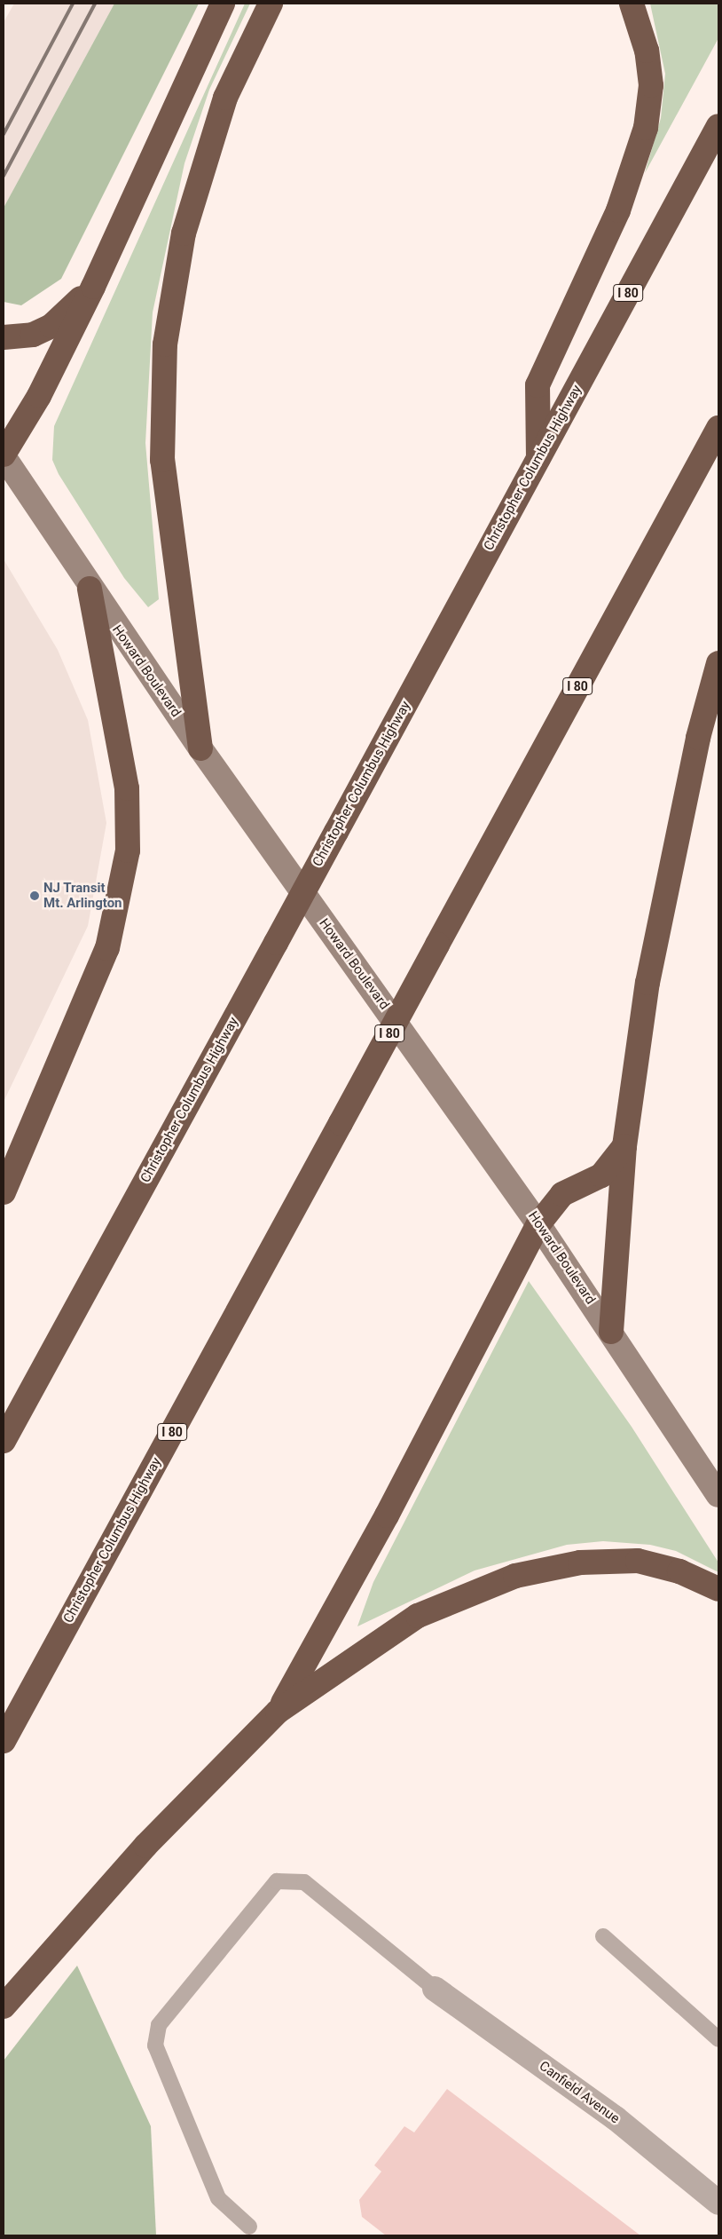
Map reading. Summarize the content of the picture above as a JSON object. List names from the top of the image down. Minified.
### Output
{"streets":{"highway":["I 80","Christopher Columbus Highway"],"main road":["Howard Boulevard"],"street":["Canfield Avenue"]},"places":["NJ Transit Mt. Arlington"]}
